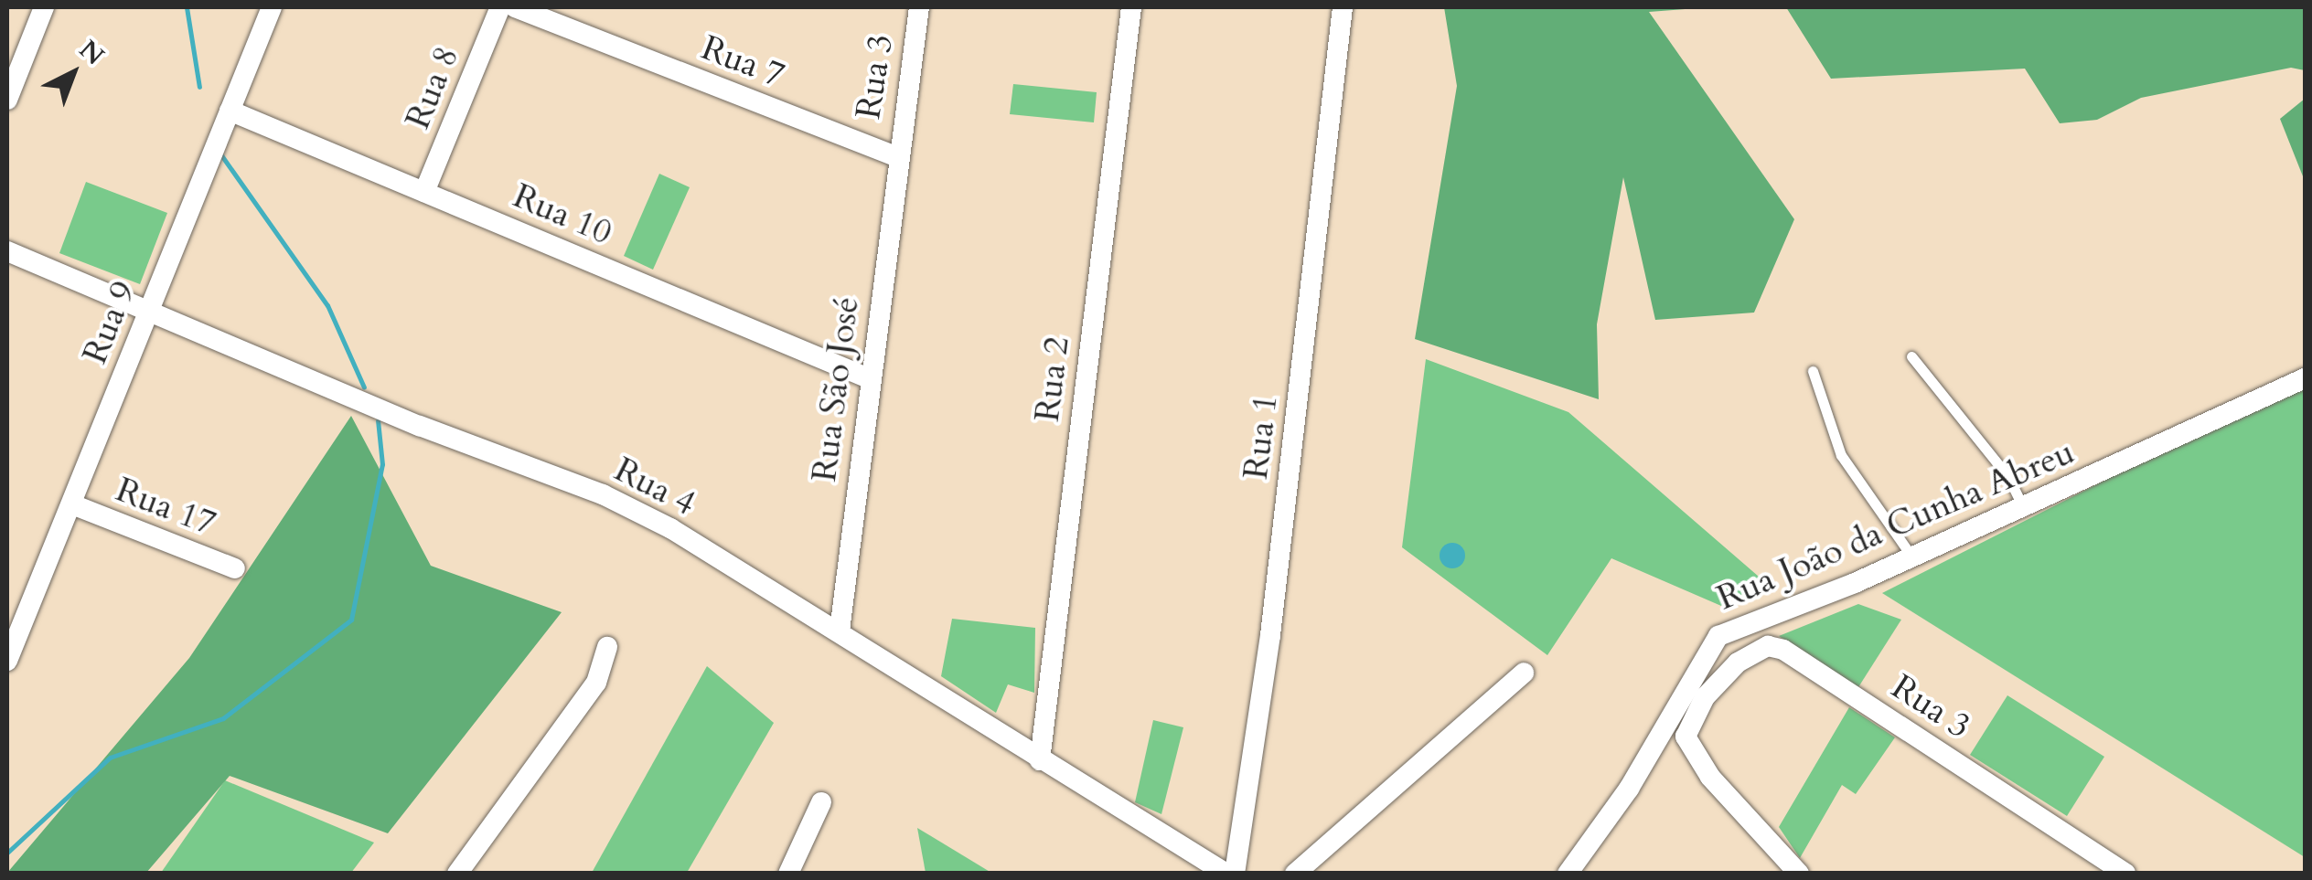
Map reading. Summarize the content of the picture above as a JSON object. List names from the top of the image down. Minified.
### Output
{"streets":{"street":["Rua 7","Rua 3","Rua 8","Rua 10","Rua 9","Rua 2","Rua São José","Rua 1","Rua 4","Rua 17","Rua João da Cunha Abreu"]},"crossings":[["Rua 7","Rua 3"],["Rua 7","Rua São José"],["Rua 3","Rua São José"],["Rua 3","Rua João da Cunha Abreu"],["Rua 8","Rua 10"],["Rua 10","Rua 9"],["Rua 10","Rua São José"],["Rua 9","Rua 4"],["Rua 9","Rua 17"],["Rua 2","Rua 4"],["Rua São José","Rua 4"]],"north":"top right"}
